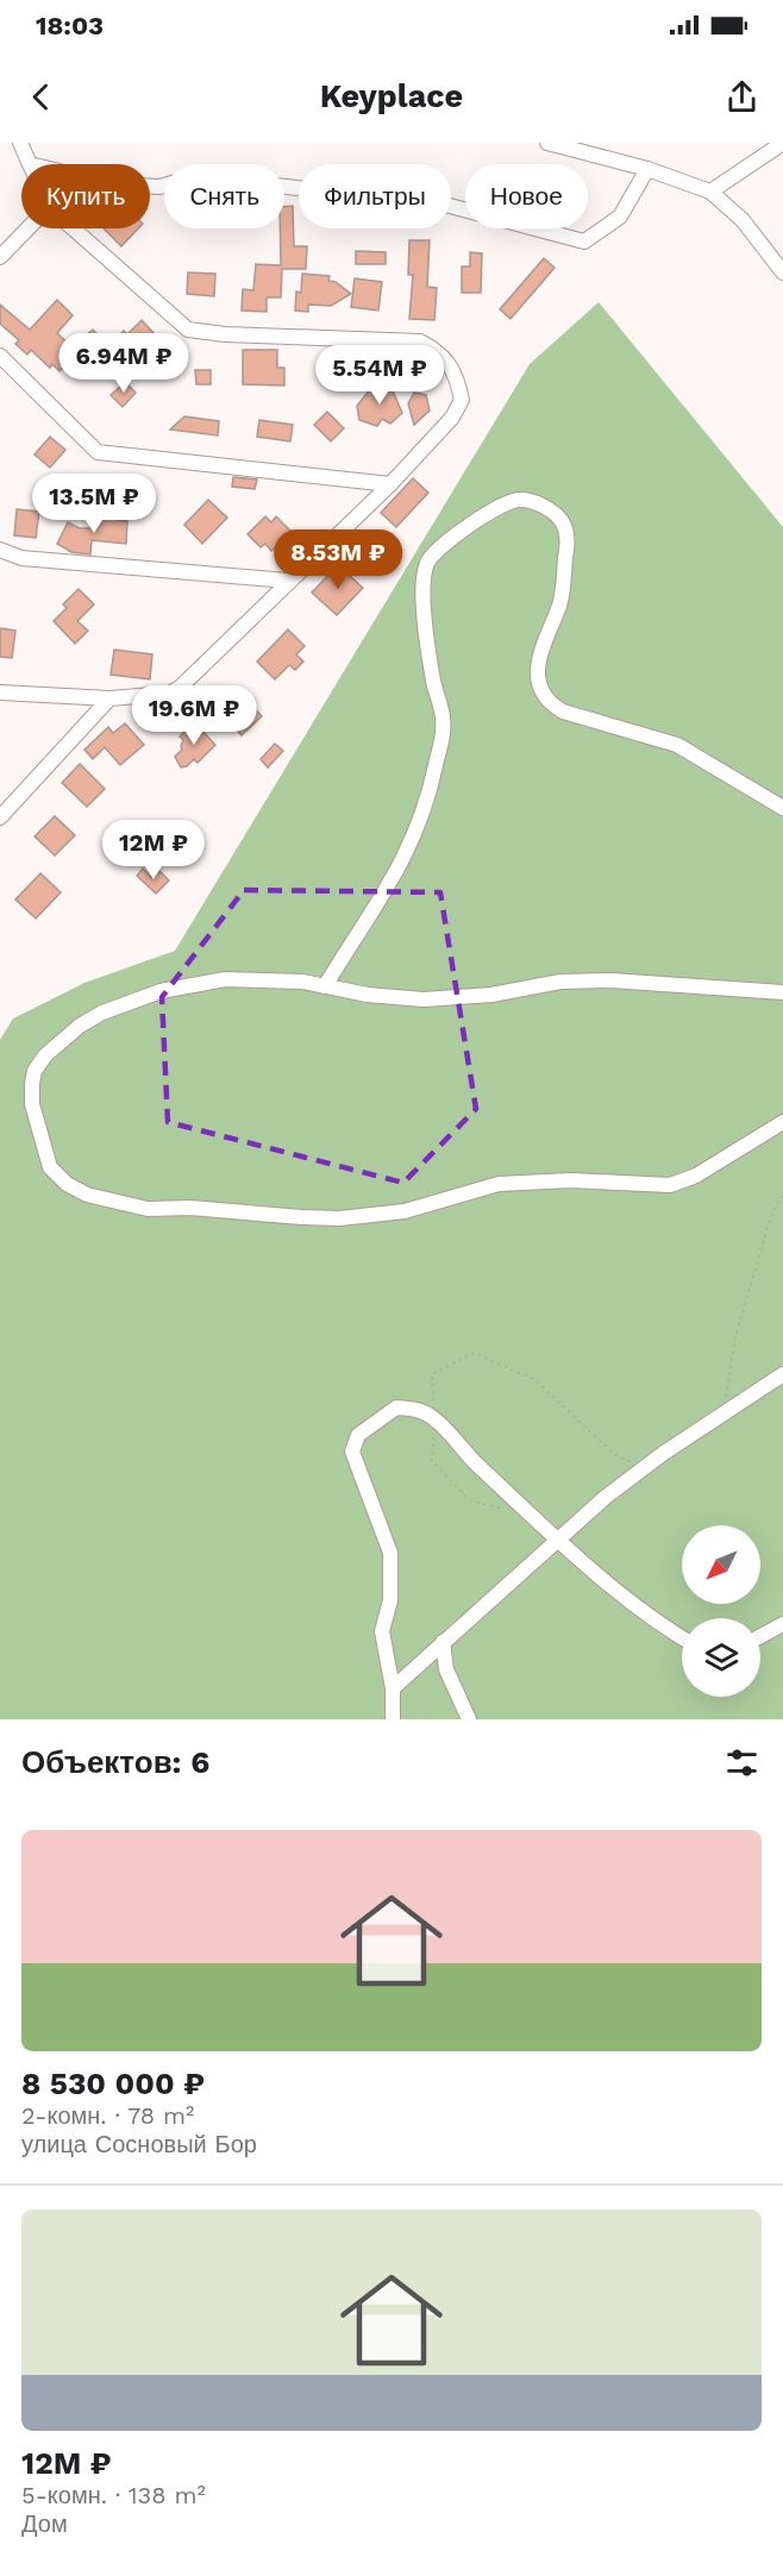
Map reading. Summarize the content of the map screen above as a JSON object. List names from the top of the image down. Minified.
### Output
{"north":"bottom left","page":{"status":"18:03","header":"Keyplace","chip":["Купить","Снять","Фильтры","Новое"],"price":["6.94M ₽","5.54M ₽","13.5M ₽","8.53M ₽","19.6M ₽","12M ₽"],"heading":"Объектов: 6","list":[{"name":"8 530 000 ₽","note":"2-комн. · 78 m² · улица Сосновый Бор"},{"name":"12M ₽","note":"5-комн. · 138 m² · Дом"}]}}
